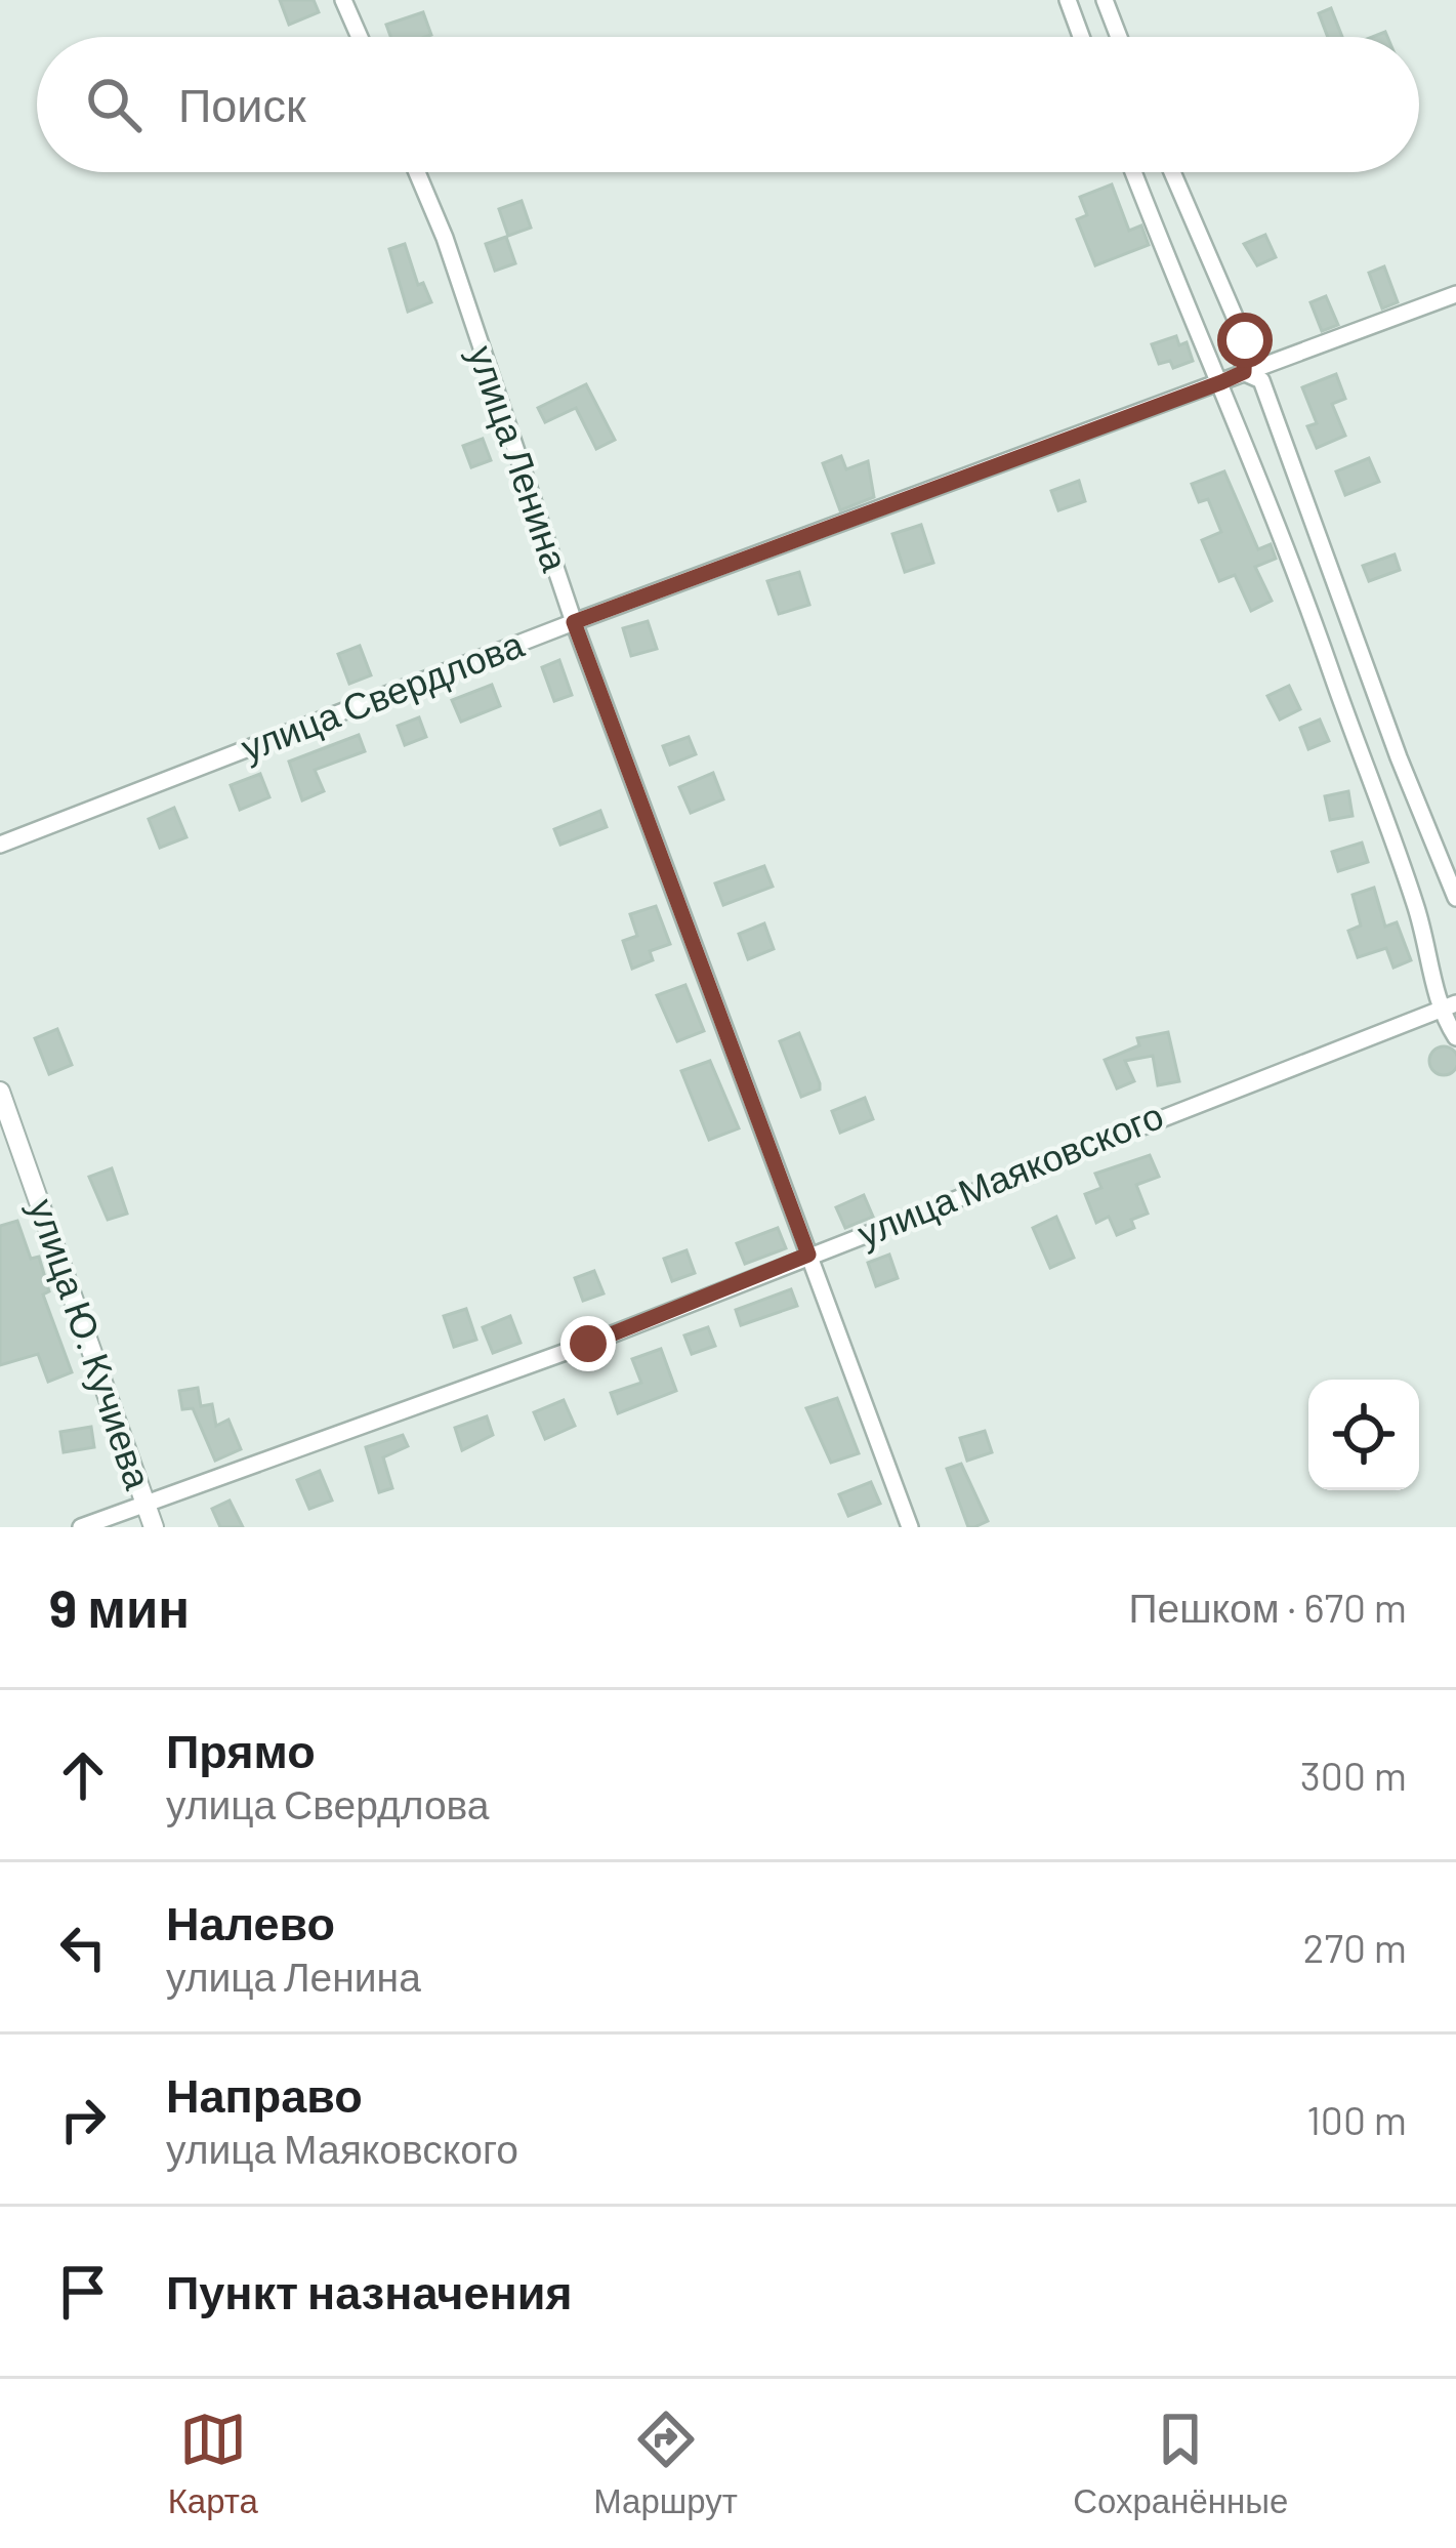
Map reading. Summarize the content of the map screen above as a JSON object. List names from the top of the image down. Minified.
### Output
{"streets":{"street":["улица Ленина","улица Свердлова","улица Маяковского","улица Ю. Кучиева"]},"crossings":[["улица Ленина","улица Свердлова"],["улица Ленина","улица Маяковского"],["улица Маяковского","улица Ю. Кучиева"]],"page":{"search":"Поиск","heading":["9 мин","Пешком · 670 m"],"list":[["Прямо","улица Свердлова","300 m"],["Налево","улица Ленина","270 m"],["Направо","улица Маяковского","100 m"],"Пункт назначения"],"nav":["Карта","Маршрут","Сохранённые"]}}
